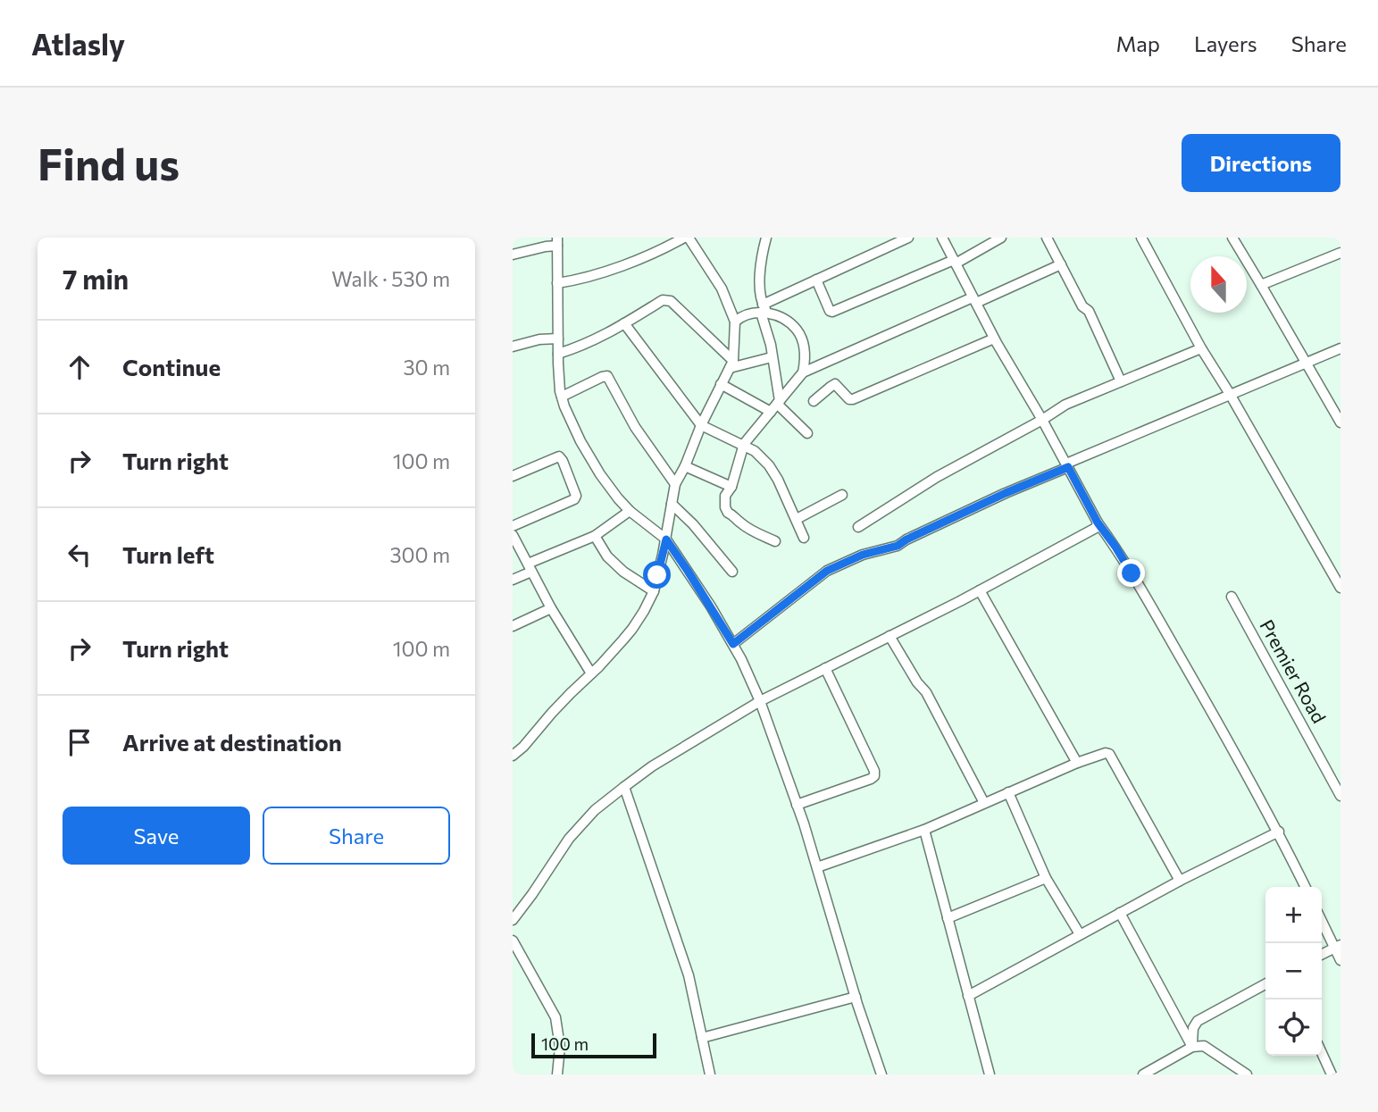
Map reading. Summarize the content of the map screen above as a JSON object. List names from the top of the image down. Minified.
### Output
{"streets":{"street":["Premier Road"]},"scale_bar":"100 m","north":"top","page":{"header":"Atlasly","nav":["Map","Layers","Share"],"buttons":["Directions",["Save","Share"]],"title":"Find us","heading":["7 min","Walk · 530 m"],"list":[["Continue","30 m"],["Turn right","100 m"],["Turn left","300 m"],["Turn right","100 m"],"Arrive at destination"],"map_buttons":["+","−"],"scale":"100 m"}}
